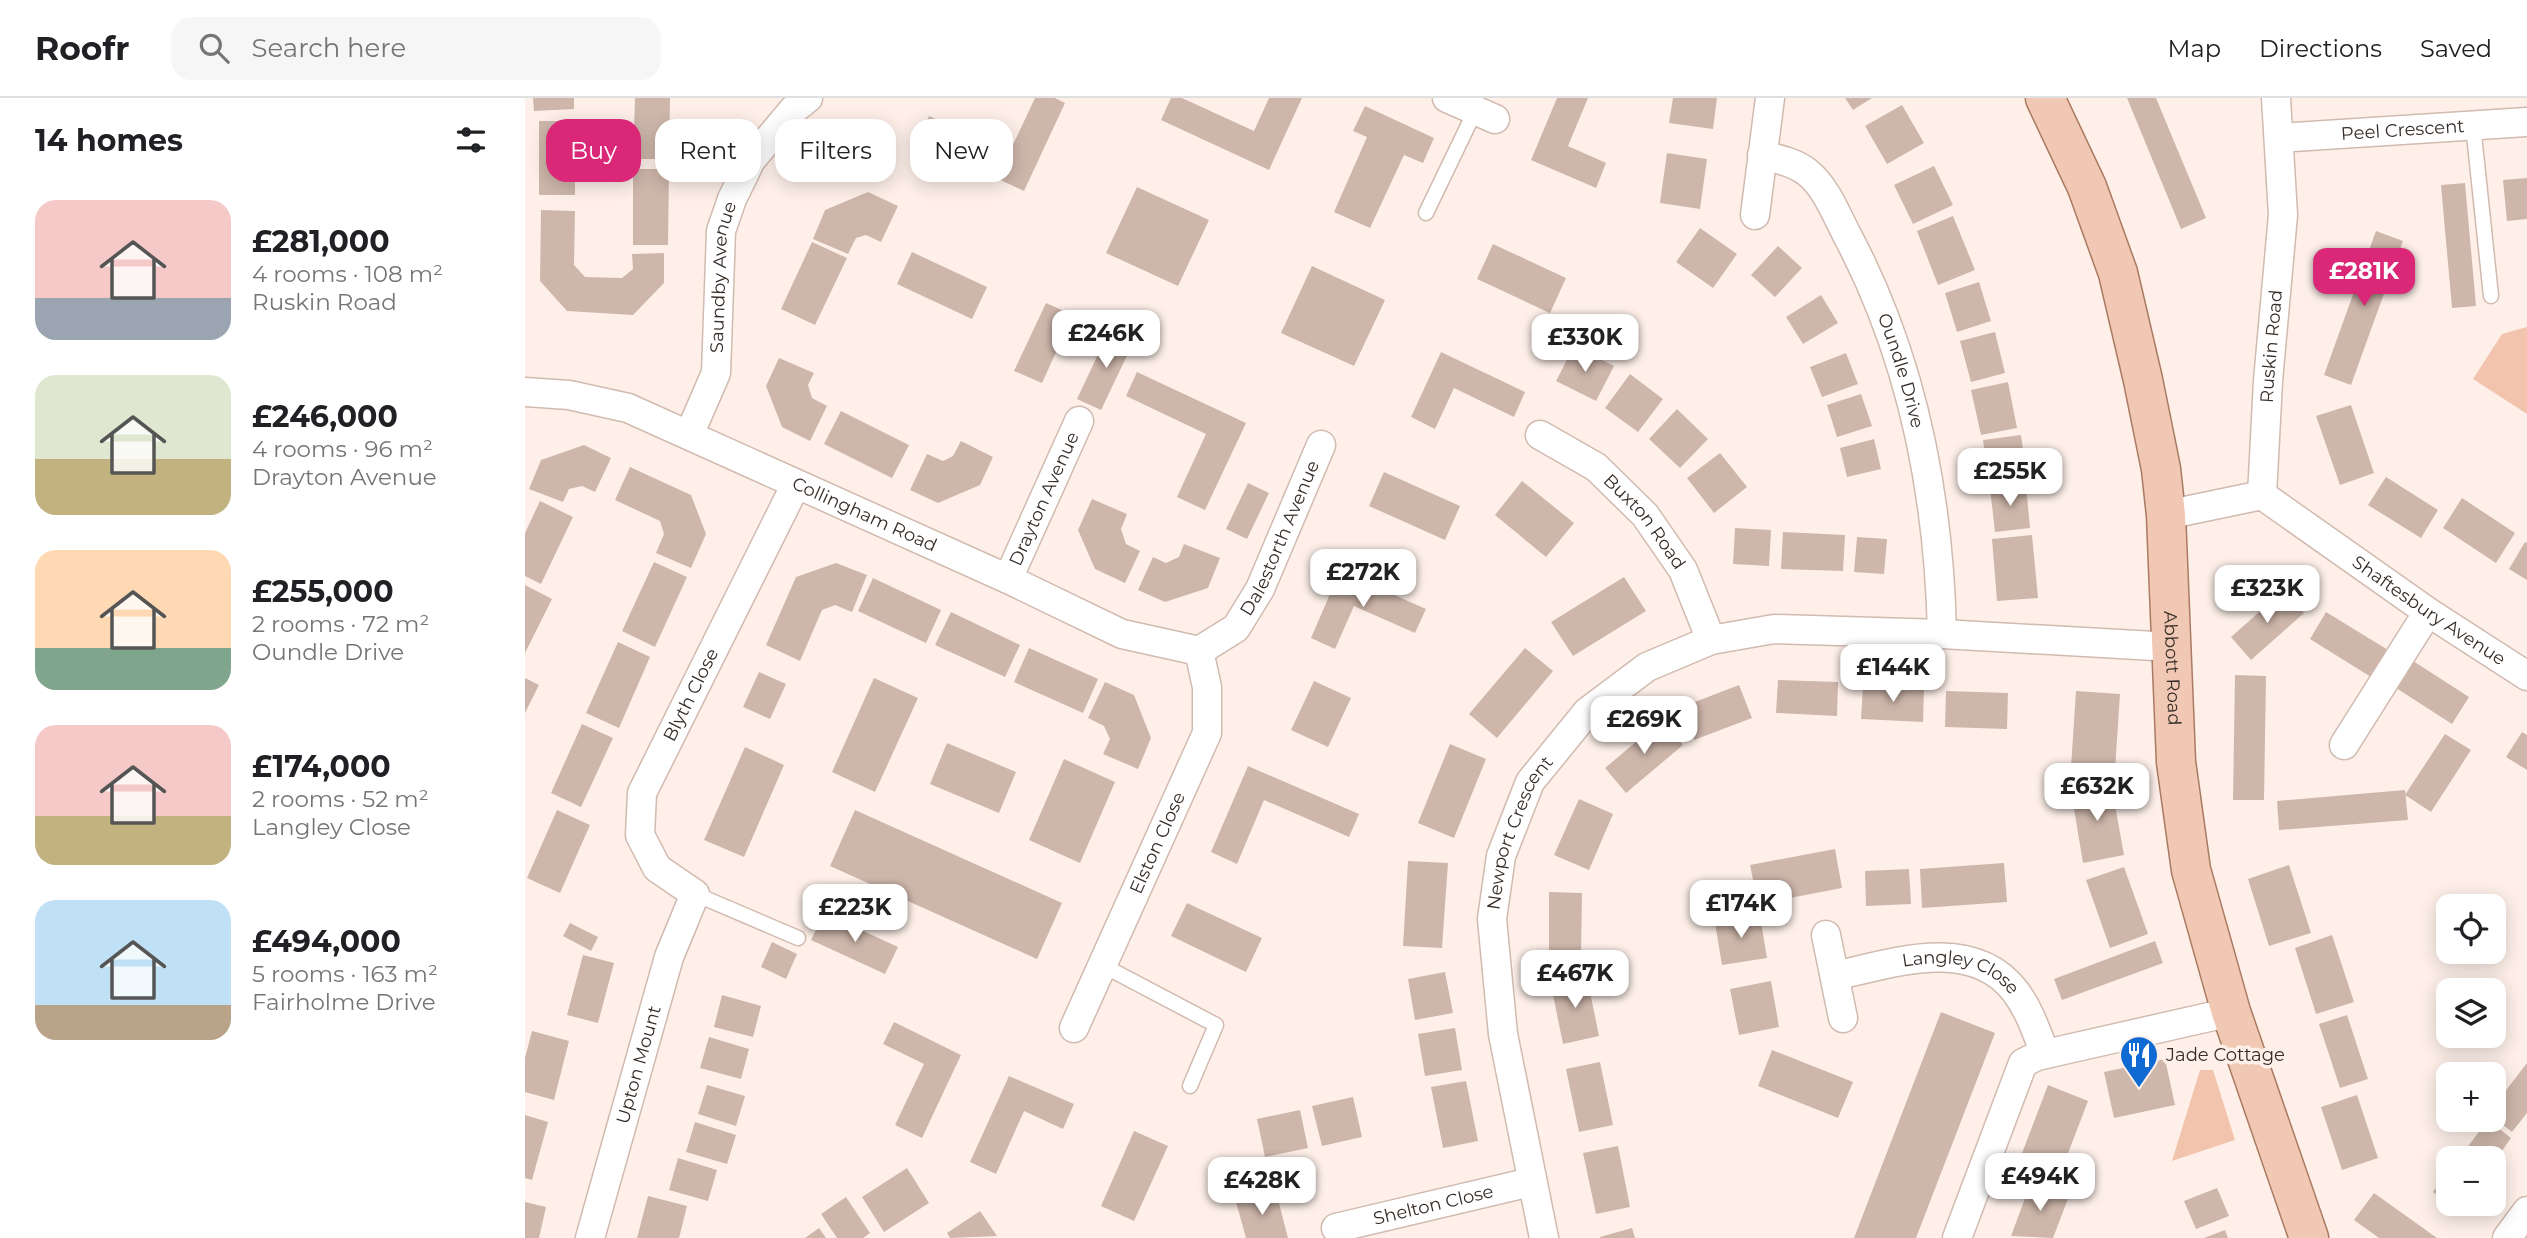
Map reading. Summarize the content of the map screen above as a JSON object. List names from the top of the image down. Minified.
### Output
{"streets":{"main road":["Abbott Road"],"street":["Peel Crescent","Saundby Avenue","Ruskin Road","Oundle Drive","Drayton Avenue","Collingham Road","Buxton Road","Dalestorth Avenue","Shaftesbury Avenue","Blyth Close","Newport Crescent","Elston Close","Langley Close","Upton Mount","Shelton Close"]},"crossings":[["Peel Crescent","Ruskin Road"],["Saundby Avenue","Collingham Road"],["Ruskin Road","Shaftesbury Avenue"],["Oundle Drive","Newport Crescent"],["Drayton Avenue","Collingham Road"],["Collingham Road","Dalestorth Avenue"],["Collingham Road","Blyth Close"],["Collingham Road","Elston Close"],["Buxton Road","Newport Crescent"],["Dalestorth Avenue","Elston Close"],["Abbott Road","Newport Crescent"],["Blyth Close","Upton Mount"],["Newport Crescent","Shelton Close"]],"places":{"restaurant":["Jade Cottage"]},"page":{"header":"Roofr","search":"Search here","nav":["Map","Directions","Saved"],"heading":"14 homes","chip":["Buy","Rent","Filters","New"],"list":[{"name":"£281,000","note":"4 rooms · 108 m² · Ruskin Road"},{"name":"£246,000","note":"4 rooms · 96 m² · Drayton Avenue"},{"name":"£255,000","note":"2 rooms · 72 m² · Oundle Drive"},{"name":"£174,000","note":"2 rooms · 52 m² · Langley Close"},{"name":"£494,000","note":"5 rooms · 163 m² · Fairholme Drive"}],"price":["£281K","£246K","£330K","£255K","£272K","£323K","£144K","£269K","£632K","£174K","£223K","£467K","£494K","£428K"],"map_buttons":["+","−"]}}
